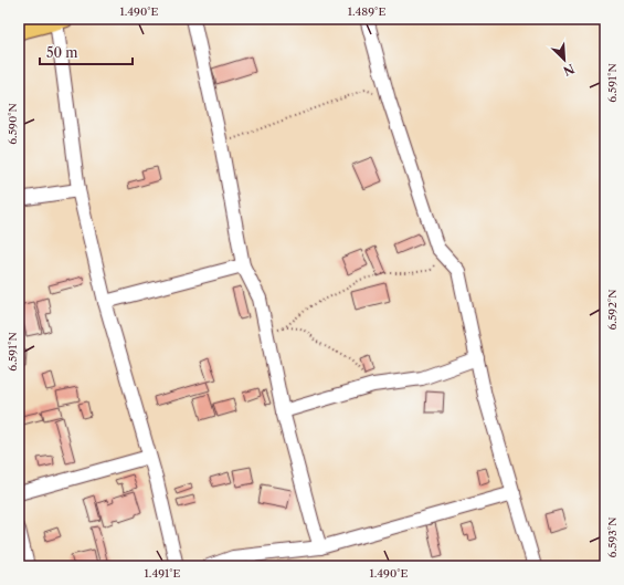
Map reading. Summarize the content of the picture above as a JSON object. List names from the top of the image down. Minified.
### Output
{"scale_bar":"50 m","north":"bottom right","coordinates":["1.490°E","1.489°E","6.591°N","6.590°N","6.592°N","6.593°N","1.491°E"]}
